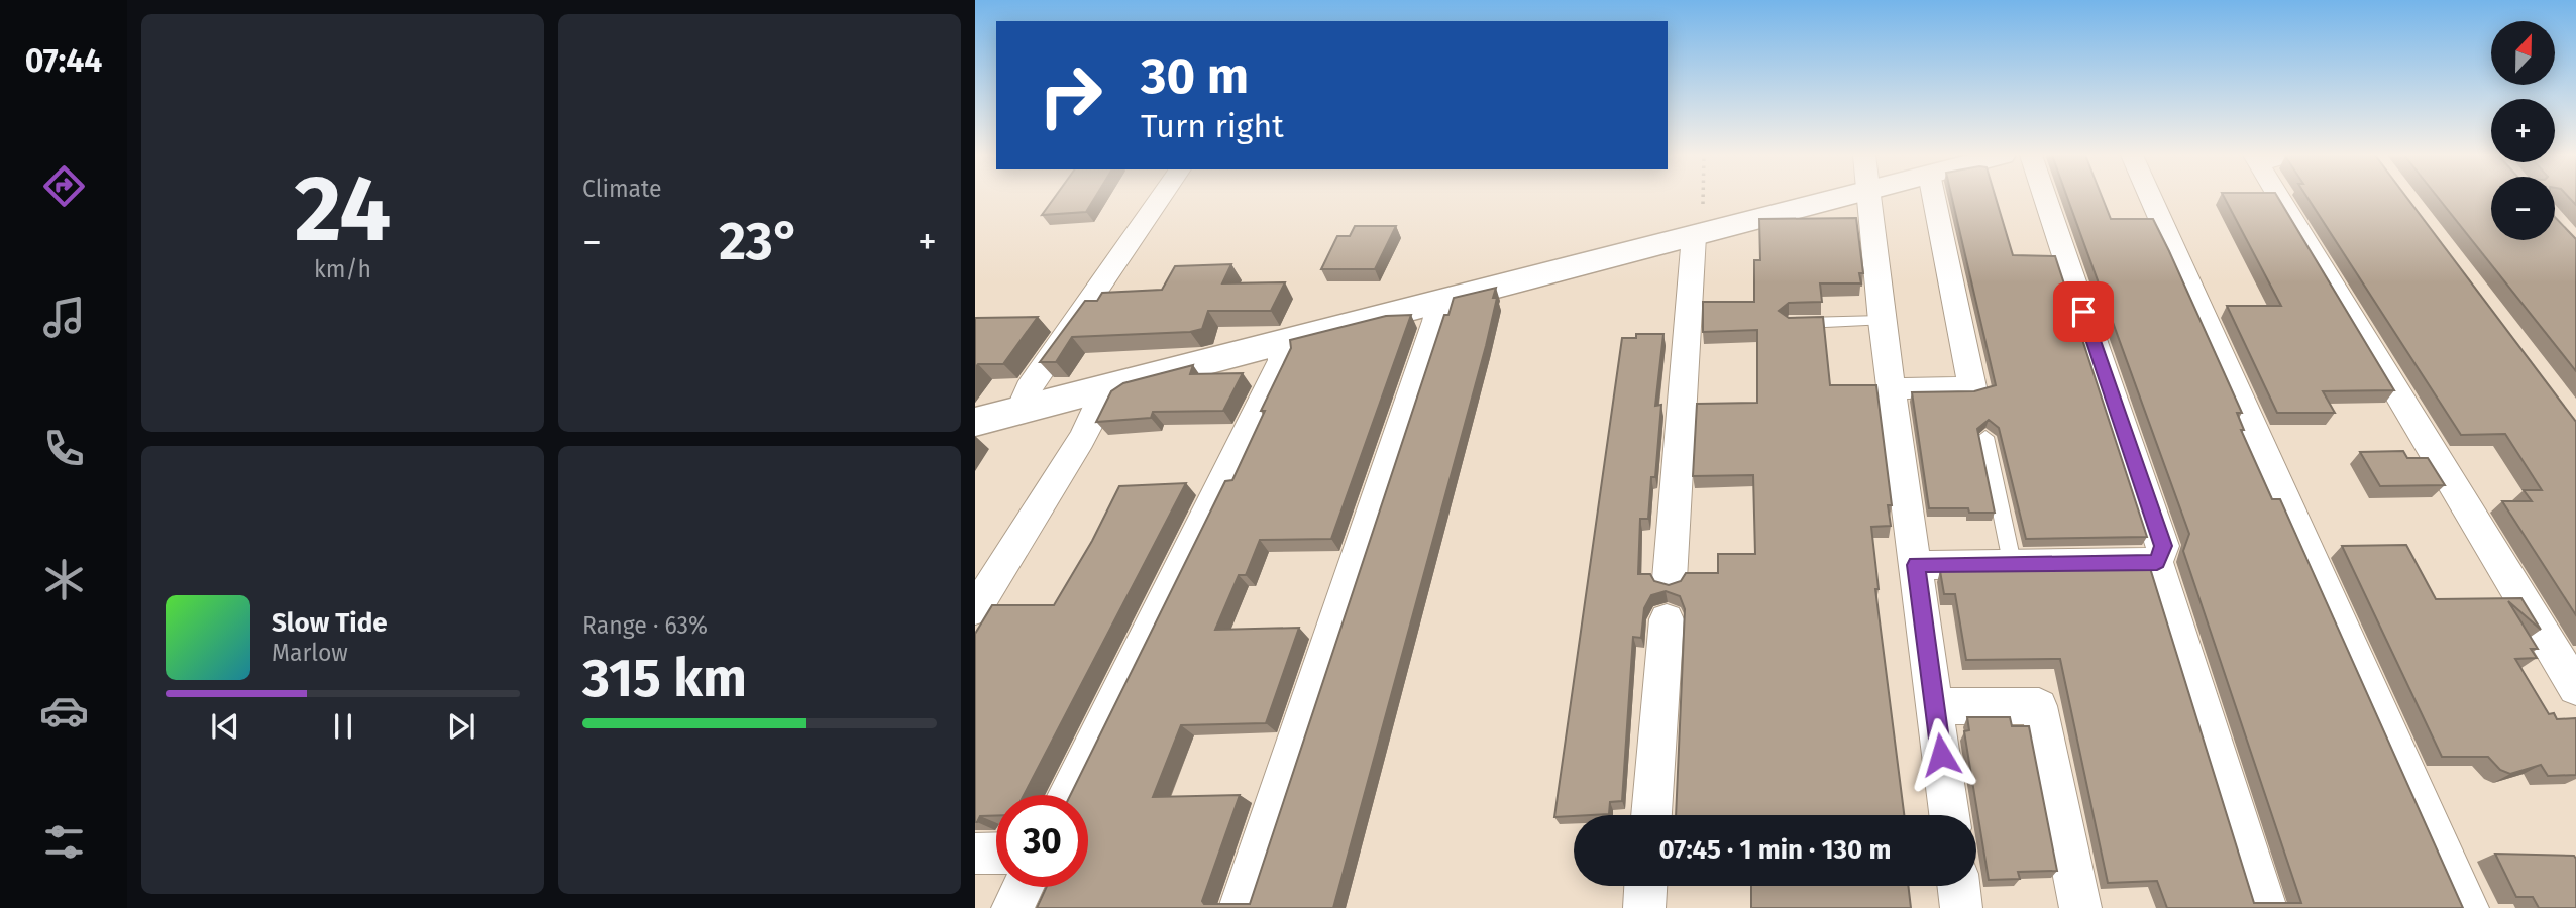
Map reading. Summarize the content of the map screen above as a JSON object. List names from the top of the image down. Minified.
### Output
{"north":"top","page":{"tabs":"07:44","tile":[["24","km/h"],"Climate",["Range · 63%","315 km"]],"map_buttons":["+","−"],"turn":["30 m","Turn right"],"heat":["−","23°","+"],"song":["Slow Tide","Marlow"],"limit":"30","trip":"07:45 · 1 min · 130 m"}}
